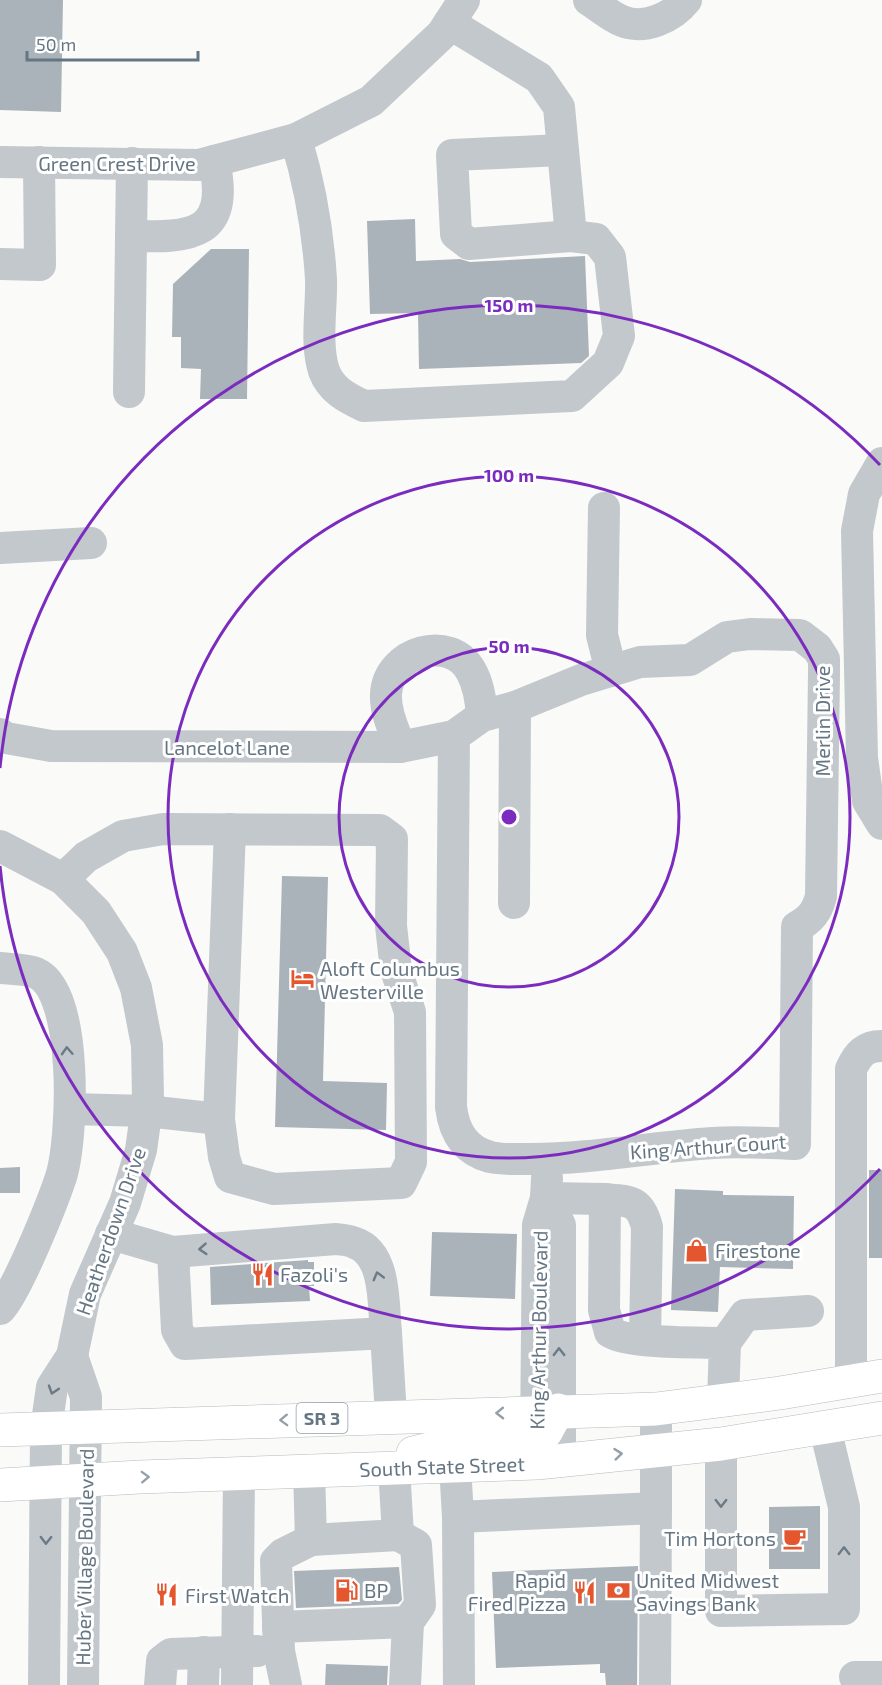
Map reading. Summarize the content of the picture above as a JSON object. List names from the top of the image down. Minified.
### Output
{"streets":{"main road":["SR 3","South State Street"],"street":["Green Crest Drive","Merlin Drive","Lancelot Lane","King Arthur Court","Heatherdown Drive","King Arthur Boulevard","Huber Village Boulevard"]},"crossings":[["Merlin Drive","Lancelot Lane"],["Merlin Drive","King Arthur Court"],["Heatherdown Drive","South State Street"],["Heatherdown Drive","Huber Village Boulevard"],["King Arthur Boulevard","South State Street"],["South State Street","Huber Village Boulevard"]],"places":{"hotel":["Aloft Columbus Westerville"],"shop":["Firestone"],"restaurant":["Fazoli's","Rapid Fired Pizza","First Watch"],"cafe":["Tim Hortons"],"fuel station":["BP"],"bank":["United Midwest Savings Bank"]},"scale_bar":"50 m","rings":["150 m","100 m","50 m"]}
